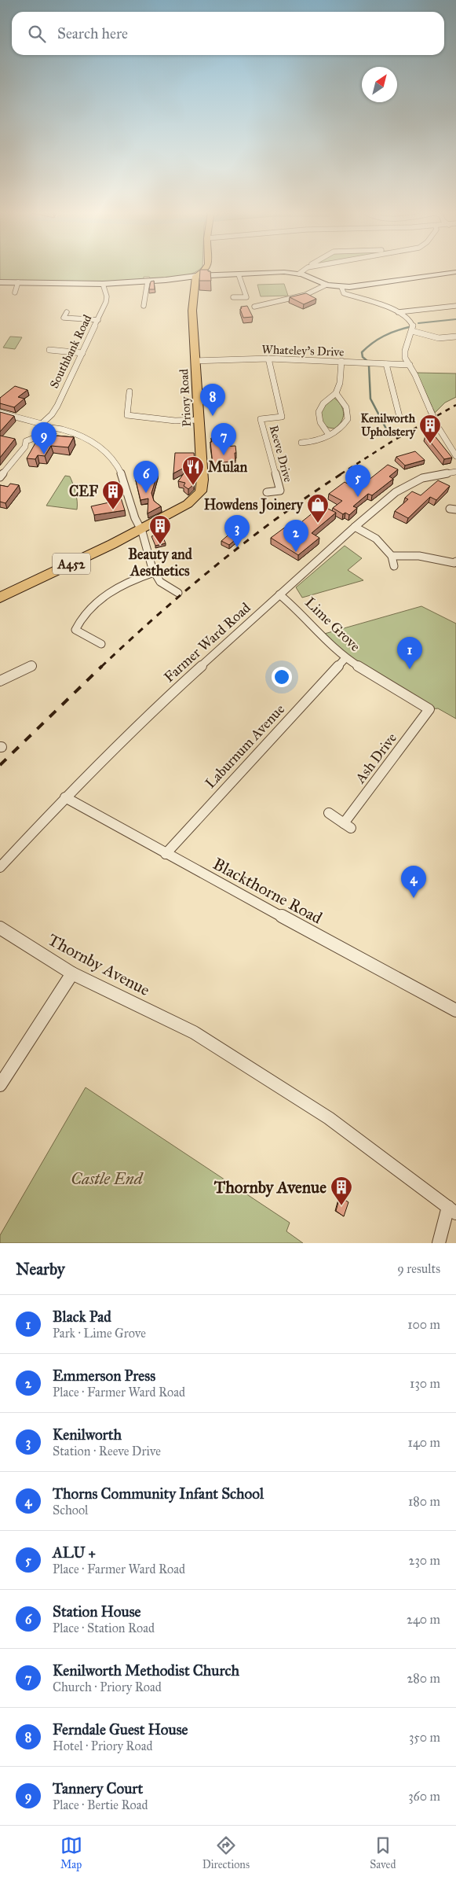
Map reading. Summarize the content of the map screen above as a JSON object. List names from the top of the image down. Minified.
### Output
{"streets":{"main road":["Priory Road","A452"],"street":["Whateley's Drive","Southbank Road","Reeve Drive","Lime Grove","Farmer Ward Road","Laburnum Avenue","Ash Drive","Blackthorne Road","Thornby Avenue"]},"crossings":[["Whateley's Drive","Priory Road"],["Whateley's Drive","Reeve Drive"],["Priory Road","A452"],["Lime Grove","Farmer Ward Road"],["Lime Grove","Laburnum Avenue"],["Lime Grove","Ash Drive"],["Farmer Ward Road","Blackthorne Road"],["Laburnum Avenue","Blackthorne Road"]],"parks":["Castle End"],"places":{"building":["Kenilworth Upholstery","CEF","Beauty and Aesthetics","Thornby Avenue"],"restaurant":["Mulan"],"shop":["Howdens Joinery"]},"north":"top right","page":{"search":"Search here","pins":["8","9","7","6","5","3","2","1","4"],"heading":["Nearby","9 results"],"list":[{"mark":"1","name":"Black Pad","note":"Park · Lime Grove","value":"100 m"},{"mark":"2","name":"Emmerson Press","note":"Place · Farmer Ward Road","value":"130 m"},{"mark":"3","name":"Kenilworth","note":"Station · Reeve Drive","value":"140 m"},{"mark":"4","name":"Thorns Community Infant School","note":"School","value":"180 m"},{"mark":"5","name":"ALU +","note":"Place · Farmer Ward Road","value":"230 m"},{"mark":"6","name":"Station House","note":"Place · Station Road","value":"240 m"},{"mark":"7","name":"Kenilworth Methodist Church","note":"Church · Priory Road","value":"280 m"},{"mark":"8","name":"Ferndale Guest House","note":"Hotel · Priory Road","value":"350 m"},{"mark":"9","name":"Tannery Court","note":"Place · Bertie Road","value":"360 m"}],"nav":["Map","Directions","Saved"]}}
